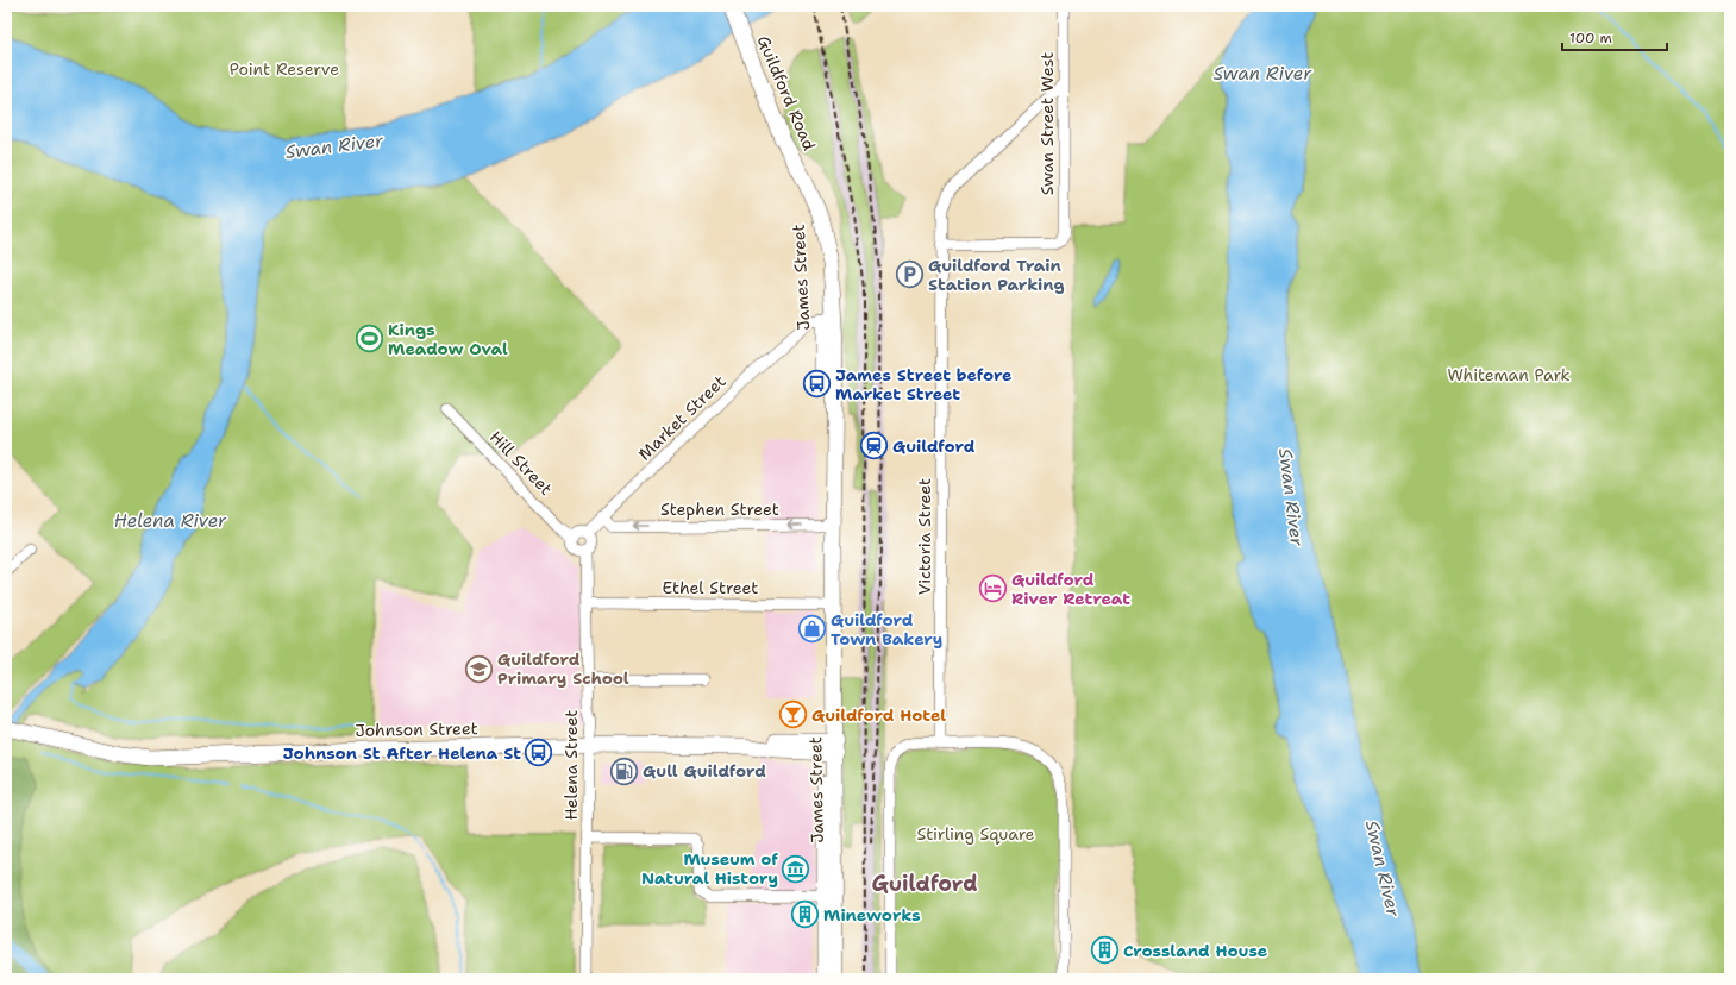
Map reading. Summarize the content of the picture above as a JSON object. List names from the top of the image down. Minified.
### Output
{"streets":{"highway":["Guildford Road","James Street","Johnson Street"],"street":["Swan Street West","Market Street","Hill Street","Stephen Street","Victoria Street","Ethel Street","Helena Street"]},"crossings":[["Guildford Road","James Street"],["Swan Street West","Victoria Street"],["James Street","Market Street"],["James Street","Stephen Street"],["James Street","Ethel Street"],["James Street","Johnson Street"],["Market Street","Hill Street"],["Market Street","Stephen Street"],["Market Street","Helena Street"],["Hill Street","Helena Street"],["Ethel Street","Helena Street"],["Johnson Street","Helena Street"]],"one_way":["Stephen Street"],"districts":["Guildford"],"water":["Swan River","Helena River"],"parks":["Point Reserve","Whiteman Park","Stirling Square"],"places":{"parking":["Guildford Train Station Parking"],"sports":["Kings Meadow Oval"],"bus stop":["James Street before Market Street","Johnson St After Helena St"],"station":["Guildford"],"hotel":["Guildford River Retreat"],"shop":["Guildford Town Bakery"],"school or university":["Guildford Primary School"],"bar":["Guildford Hotel"],"fuel station":["Gull Guildford"],"museum":["Museum of Natural History"],"building":["Mineworks","Crossland House"]},"scale_bar":"100 m"}
